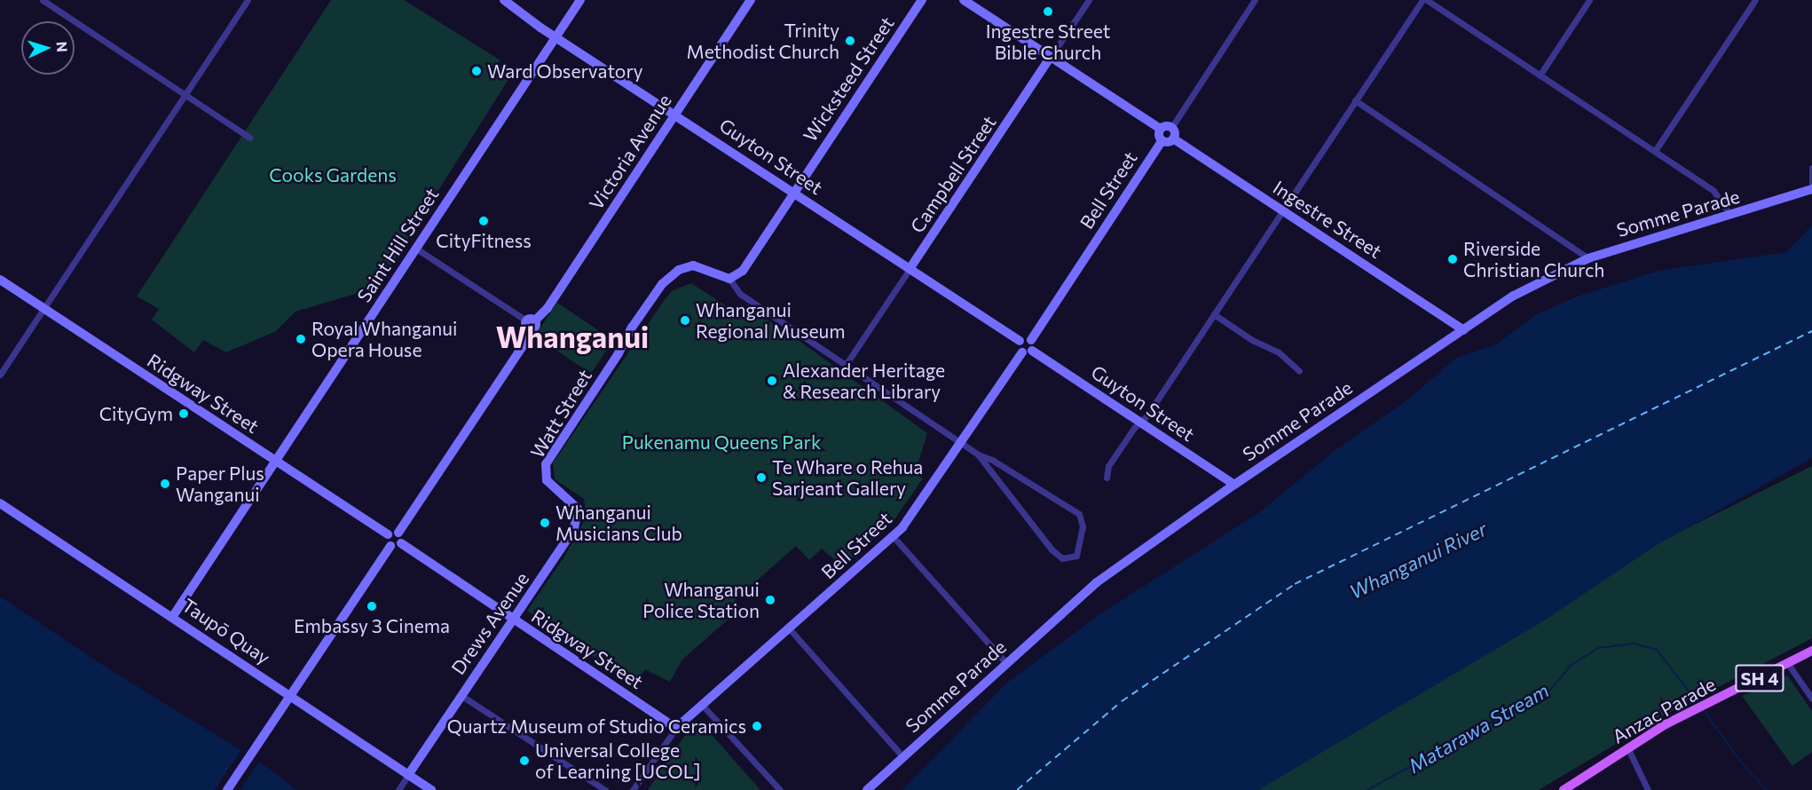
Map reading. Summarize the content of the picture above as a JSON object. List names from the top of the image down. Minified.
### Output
{"streets":{"main road":["SH 4","Anzac Parade"],"street":["Wicksteed Street","Victoria Avenue","Guyton Street","Campbell Street","Bell Street","Somme Parade","Ingestre Street","Saint Hill Street","Ridgway Street","Watt Street","Drews Avenue","Taupō Quay"]},"crossings":[["Wicksteed Street","Guyton Street"],["Wicksteed Street","Watt Street"],["Victoria Avenue","Guyton Street"],["Guyton Street","Campbell Street"],["Guyton Street","Bell Street"],["Guyton Street","Somme Parade"],["Guyton Street","Saint Hill Street"],["Bell Street","Ridgway Street"],["Somme Parade","Ingestre Street"],["Saint Hill Street","Ridgway Street"],["Saint Hill Street","Taupō Quay"],["Ridgway Street","Drews Avenue"],["Watt Street","Drews Avenue"],["Drews Avenue","Taupō Quay"]],"districts":["Whanganui"],"water":["Whanganui River","Matarawa Stream"],"parks":["Cooks Gardens","Pukenamu Queens Park"],"places":["Ingestre Street Bible Church","Trinity Methodist Church","Ward Observatory","CityFitness","Riverside Christian Church","Whanganui Regional Museum","Royal Whanganui Opera House","Alexander Heritage & Research Library","CityGym","Te Whare o Rehua Sarjeant Gallery","Paper Plus Wanganui","Whanganui Musicians Club","Whanganui Police Station","Embassy 3 Cinema","Quartz Museum of Studio Ceramics","Universal College of Learning [UCOL]"],"north":"right"}
